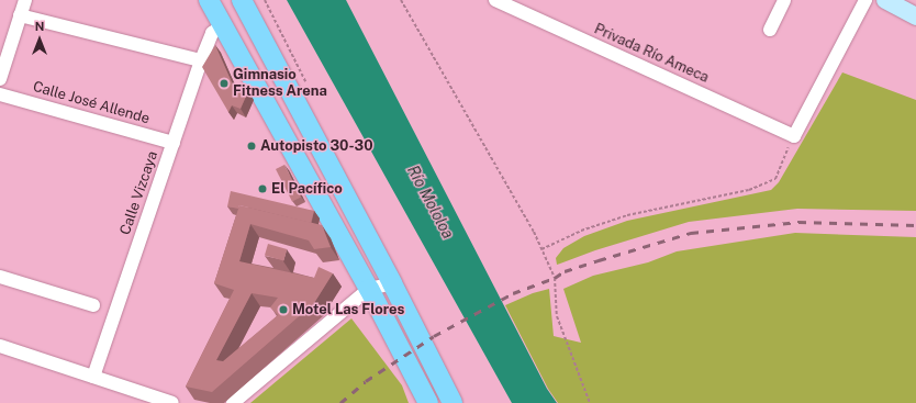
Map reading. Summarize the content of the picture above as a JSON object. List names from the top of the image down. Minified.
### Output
{"streets":{"street":["Privada Río Ameca","Calle José Allende","Calle Vizcaya"]},"crossings":[["Calle José Allende","Calle Vizcaya"]],"water":["Río Mololoa"],"places":["Gimnasio Fitness Arena","Autopisto 30-30","El Pacífico","Motel Las Flores"],"north":"top"}
